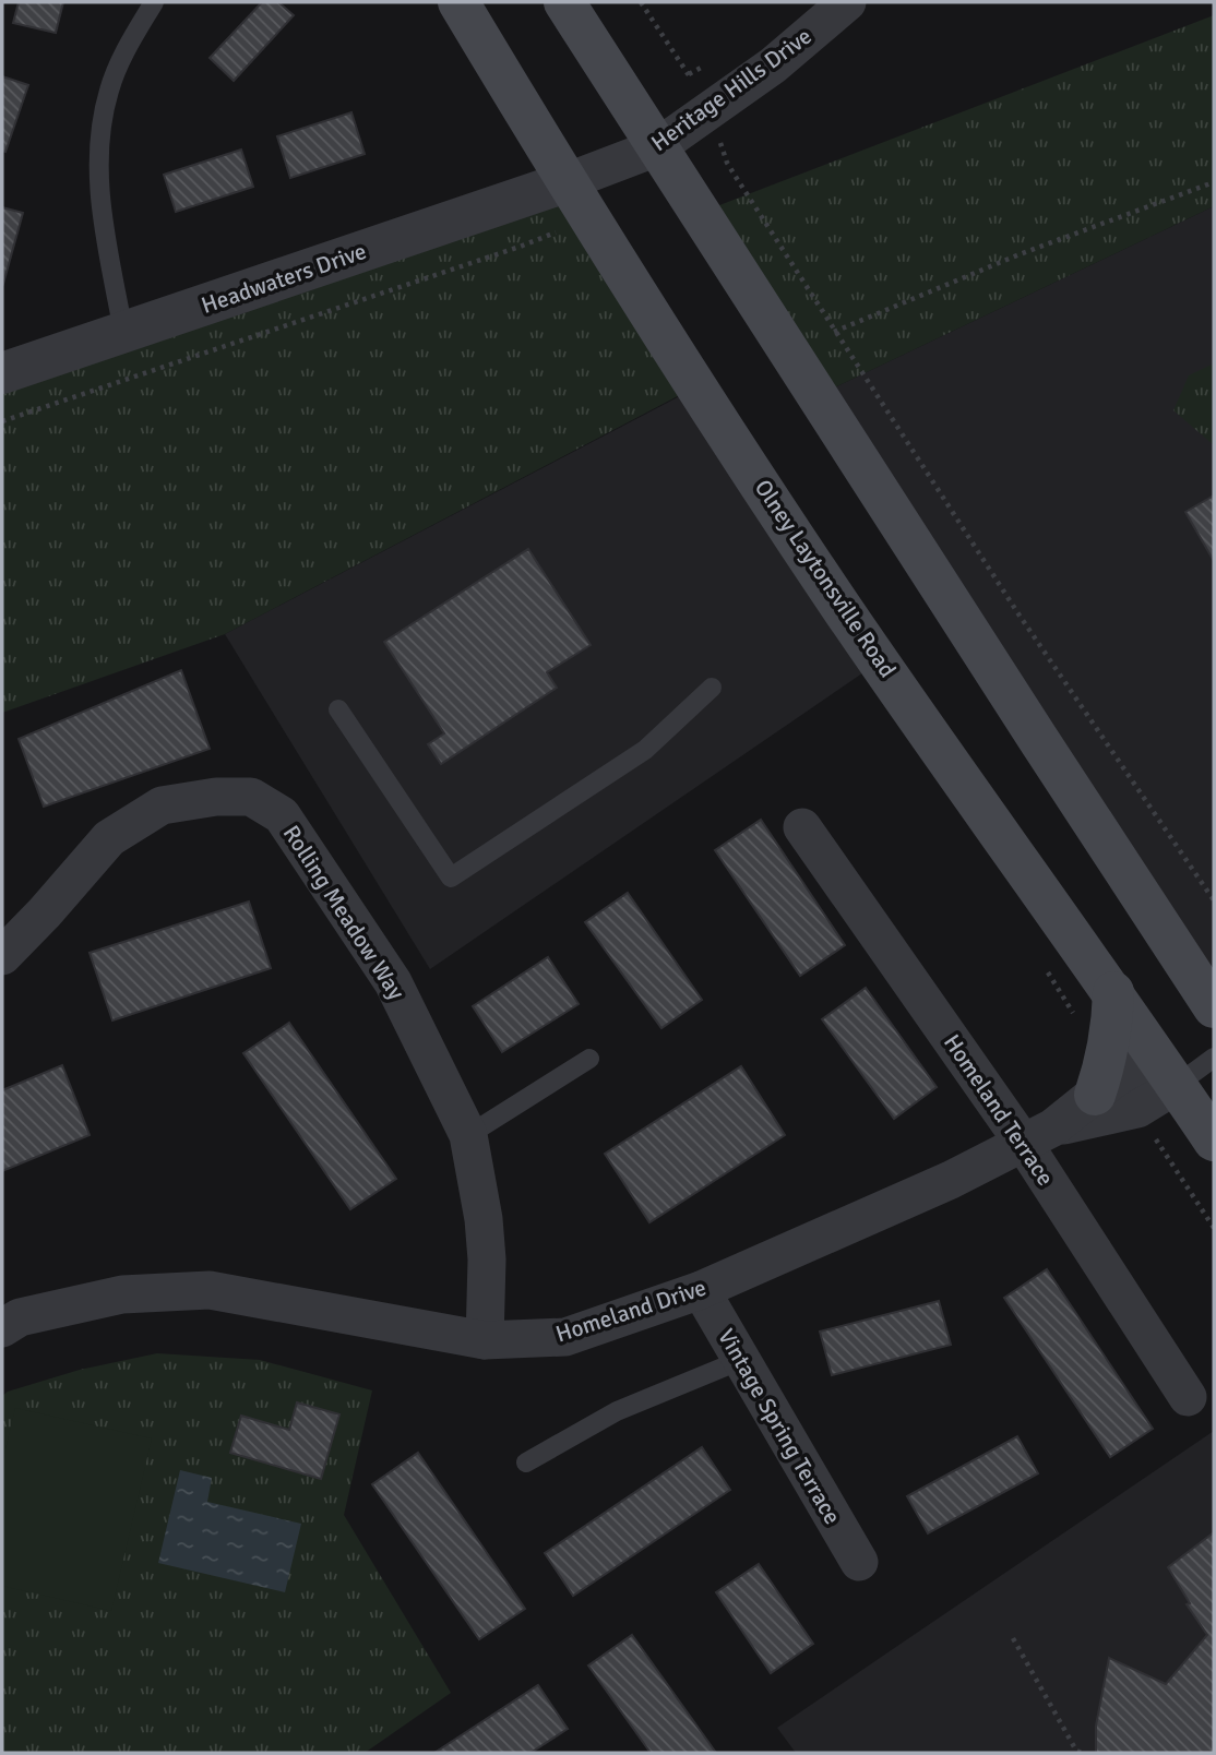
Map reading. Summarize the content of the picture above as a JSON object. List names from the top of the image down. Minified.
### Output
{"streets":{"main road":["Olney Laytonsville Road"],"street":["Heritage Hills Drive","Headwaters Drive","Rolling Meadow Way","Homeland Terrace","Homeland Drive","Vintage Spring Terrace"]},"crossings":[["Heritage Hills Drive","Headwaters Drive"],["Heritage Hills Drive","Olney Laytonsville Road"],["Headwaters Drive","Olney Laytonsville Road"],["Olney Laytonsville Road","Homeland Drive"],["Rolling Meadow Way","Homeland Drive"],["Homeland Terrace","Homeland Drive"],["Homeland Drive","Vintage Spring Terrace"]]}
